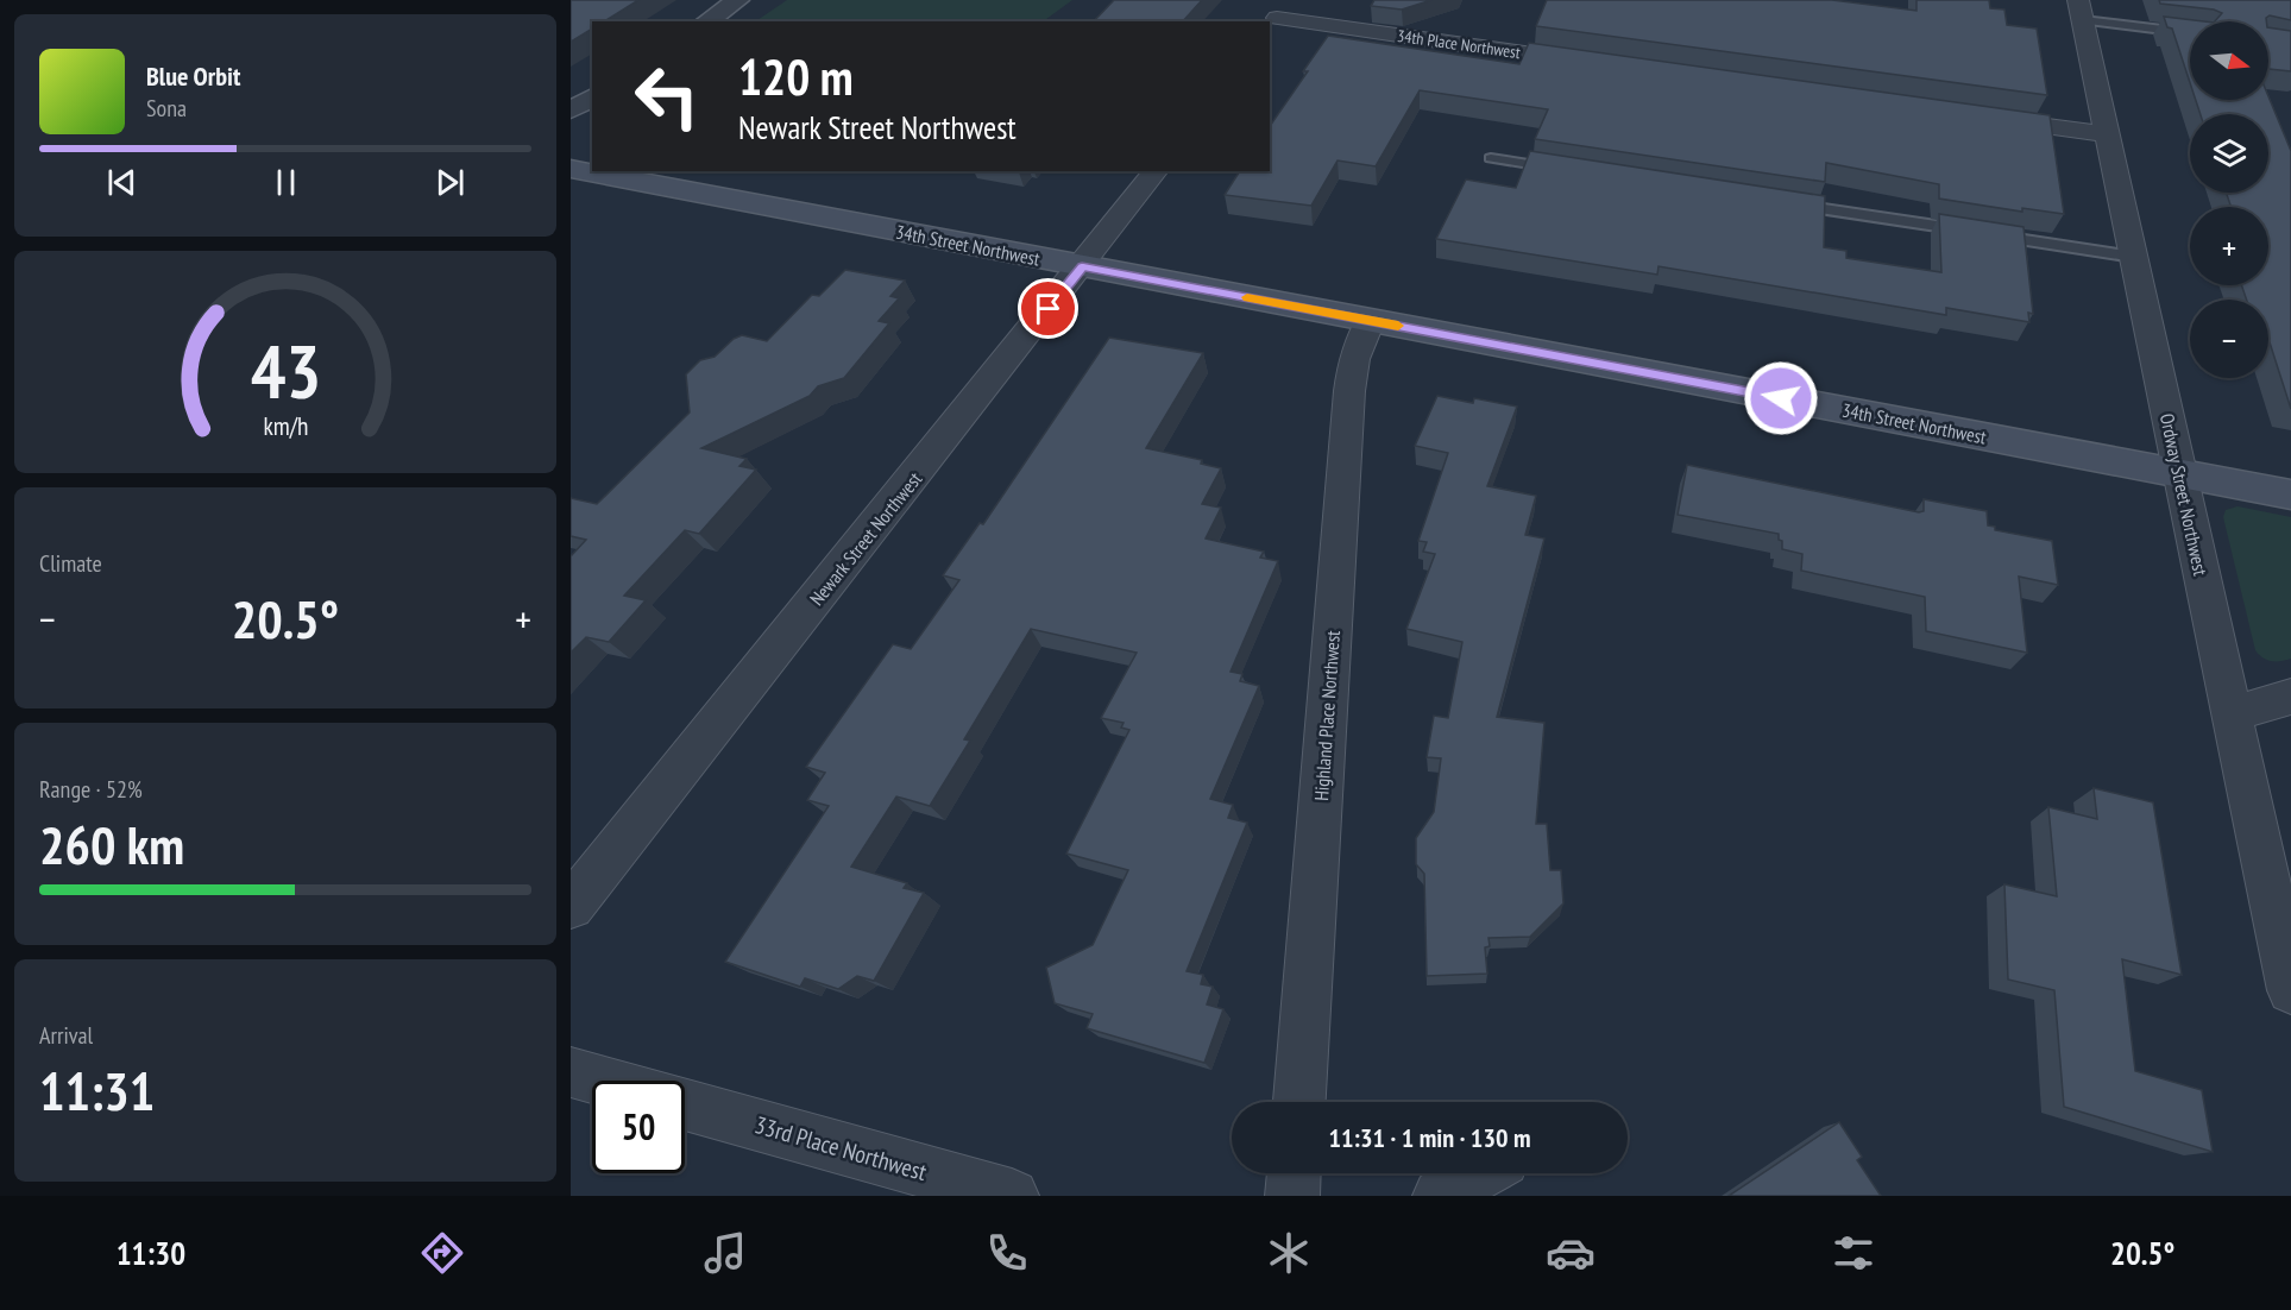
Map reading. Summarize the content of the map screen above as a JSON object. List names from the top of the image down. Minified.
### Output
{"streets":{"main road":["34th Street Northwest"],"street":["34th Place Northwest","Ordway Street Northwest","Newark Street Northwest","Highland Place Northwest","33rd Place Northwest"]},"crossings":[["34th Street Northwest","Ordway Street Northwest"],["34th Street Northwest","Newark Street Northwest"],["34th Street Northwest","Highland Place Northwest"]],"north":"right","page":{"map_buttons":["+","−"],"turn":["120 m","Newark Street Northwest"],"song":["Blue Orbit","Sona"],"tile":["Climate",["Range · 52%","260 km"],["Arrival","11:31"]],"heat":["−","20.5°","+"],"limit":"50","trip":"11:31 · 1 min · 130 m","tabs":["11:30","20.5°"],"gauge":["43","km/h"]}}
